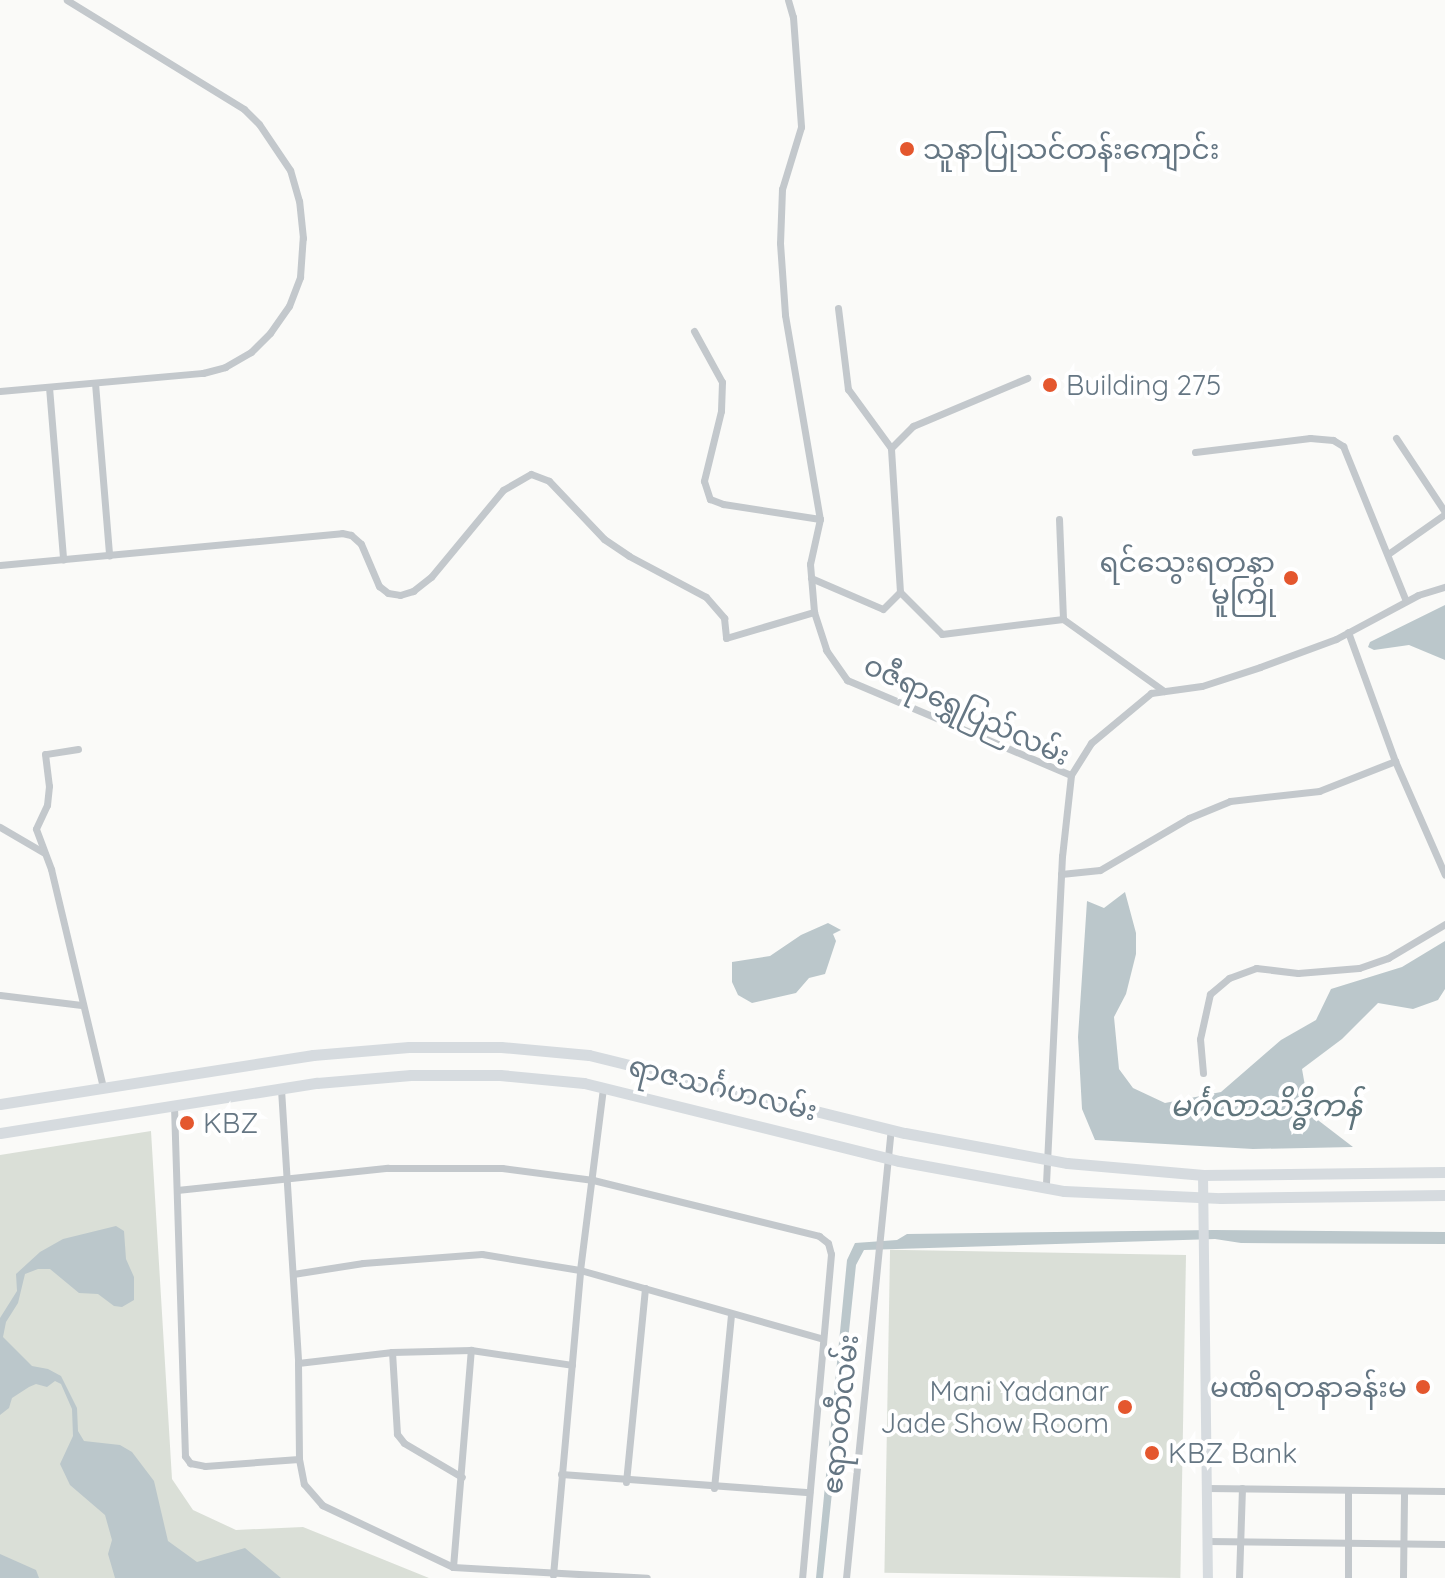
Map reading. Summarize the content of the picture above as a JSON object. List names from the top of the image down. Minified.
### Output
{"streets":{"main road":["ရာဇသင်္ဂဟလမ်း"],"street":["ဝဇီရာရွှေပြည်လမ်း","ဧရာဝတီလမ်း"]},"crossings":[["ဝဇီရာရွှေပြည်လမ်း","ရာဇသင်္ဂဟလမ်း"],["ရာဇသင်္ဂဟလမ်း","ဧရာဝတီလမ်း"]],"water":["မင်္ဂလာသိဒ္ဓိကန်"],"places":["သူနာပြုသင်တန်းကျောင်း","Building 275","ရင်သွေးရတနာ မူကြို","KBZ","မဏိရတနာခန်းမ","Mani Yadanar Jade Show Room","KBZ Bank"]}
